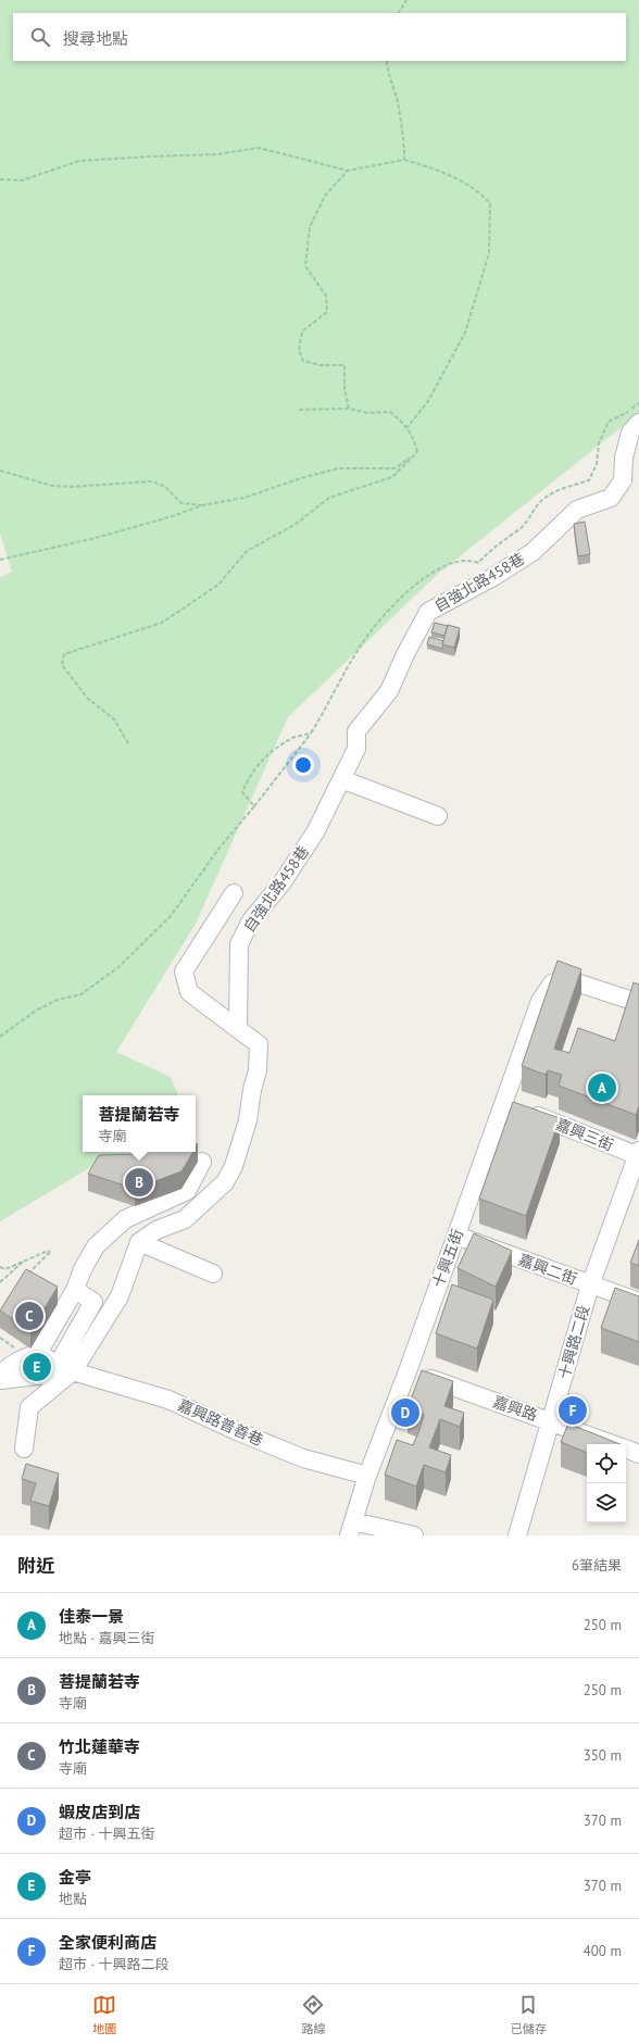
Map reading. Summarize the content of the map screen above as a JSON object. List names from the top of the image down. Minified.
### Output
{"streets":{"street":["自強北路458巷","嘉興三街","十興五街","嘉興二街","十興路二段","嘉興路","嘉興路普善巷"]},"crossings":[["嘉興三街","十興五街"],["嘉興三街","十興路二段"],["十興五街","嘉興二街"],["十興五街","嘉興路"],["十興五街","嘉興路普善巷"],["嘉興二街","十興路二段"],["十興路二段","嘉興路"]],"page":{"search":"搜尋地點","pins":["A","B","C","E","F","D"],"popup":["菩提蘭若寺","寺廟"],"heading":["附近","6筆結果"],"list":[{"mark":"A","name":"佳泰一景","note":"地點 · 嘉興三街","value":"250 m"},{"mark":"B","name":"菩提蘭若寺","note":"寺廟","value":"250 m"},{"mark":"C","name":"竹北蓮華寺","note":"寺廟","value":"350 m"},{"mark":"D","name":"蝦皮店到店","note":"超市 · 十興五街","value":"370 m"},{"mark":"E","name":"金亭","note":"地點","value":"370 m"},{"mark":"F","name":"全家便利商店","note":"超市 · 十興路二段","value":"400 m"}],"nav":["地圖","路線","已儲存"]}}
